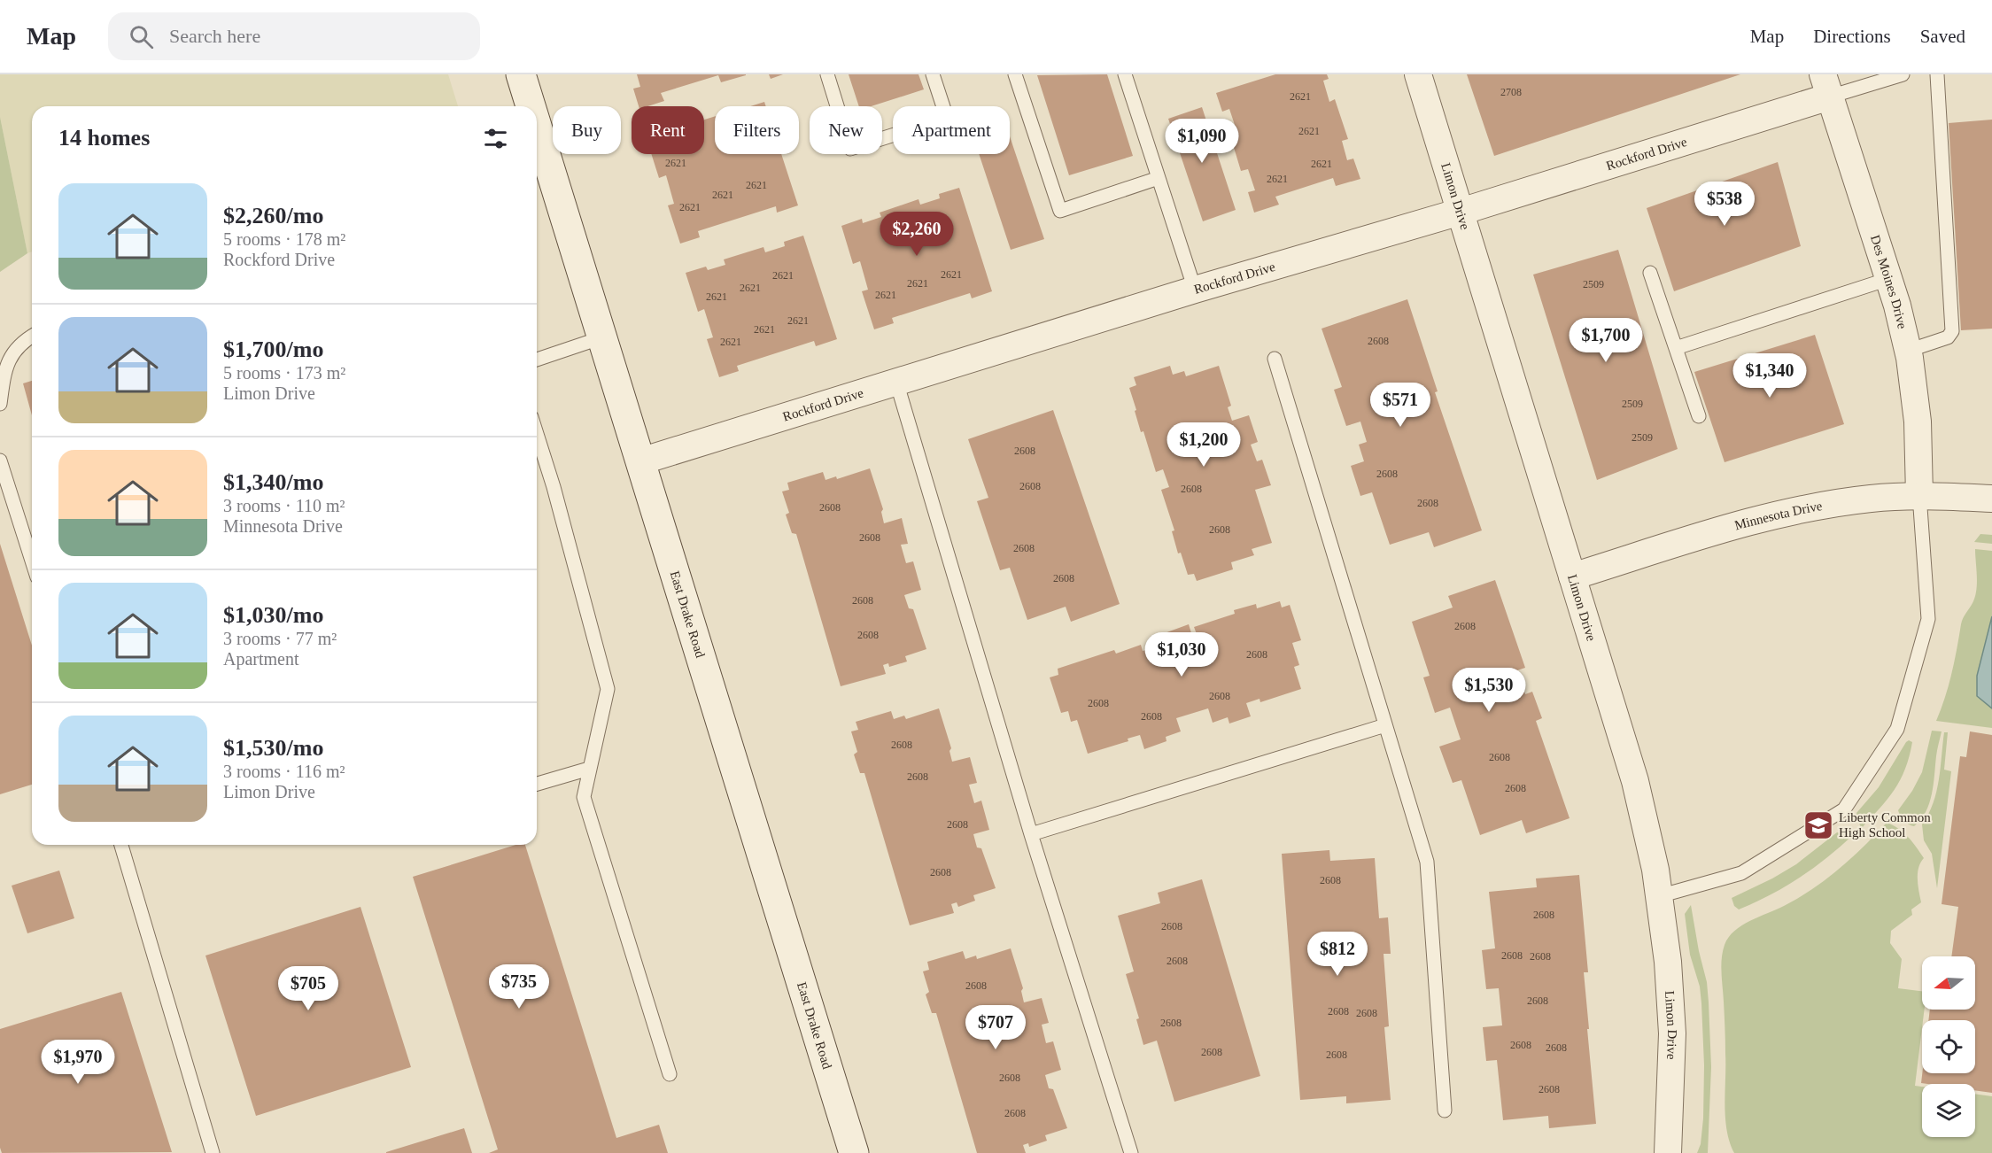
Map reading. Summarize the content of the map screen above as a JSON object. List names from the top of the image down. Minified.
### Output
{"streets":{"main road":["East Drake Road"],"street":["Rockford Drive","Limon Drive","Des Moines Drive","Minnesota Drive"]},"crossings":[["Rockford Drive","Limon Drive"],["Rockford Drive","Des Moines Drive"],["Rockford Drive","East Drake Road"],["Limon Drive","Minnesota Drive"],["Des Moines Drive","Minnesota Drive"]],"places":{"school or university":["Liberty Common High School"]},"house_numbers":["2708","2621","2621","2621","2621","2621","2621","2621","2621","2621","2621","2621","2509","2621","2621","2621","2621","2621","2608","2621","2509","2509","2608","2608","2608","2608","2608","2608","2608","2608","2608","2608","2608","2608","2608","2608","2608","2608","2608","2608","2608","2608","2608","2608","2608","2608","2608","2608","2608","2608","2608","2608","2608","2608","2608","2608","2608","2608","2608","2608","2608","2608","2608"],"north":"left","page":{"header":"Map","search":"Search here","nav":["Map","Directions","Saved"],"chip":["Buy","Rent","Filters","New","Apartment"],"heading":"14 homes","price":["$1,090","$538","$2,260","$1,700","$1,340","$571","$1,200","$1,030","$1,530","$812","$735","$705","$707","$1,970"],"list":[{"name":"$2,260/mo","note":"5 rooms · 178 m² · Rockford Drive"},{"name":"$1,700/mo","note":"5 rooms · 173 m² · Limon Drive"},{"name":"$1,340/mo","note":"3 rooms · 110 m² · Minnesota Drive"},{"name":"$1,030/mo","note":"3 rooms · 77 m² · Apartment"},{"name":"$1,530/mo","note":"3 rooms · 116 m² · Limon Drive"}]}}
